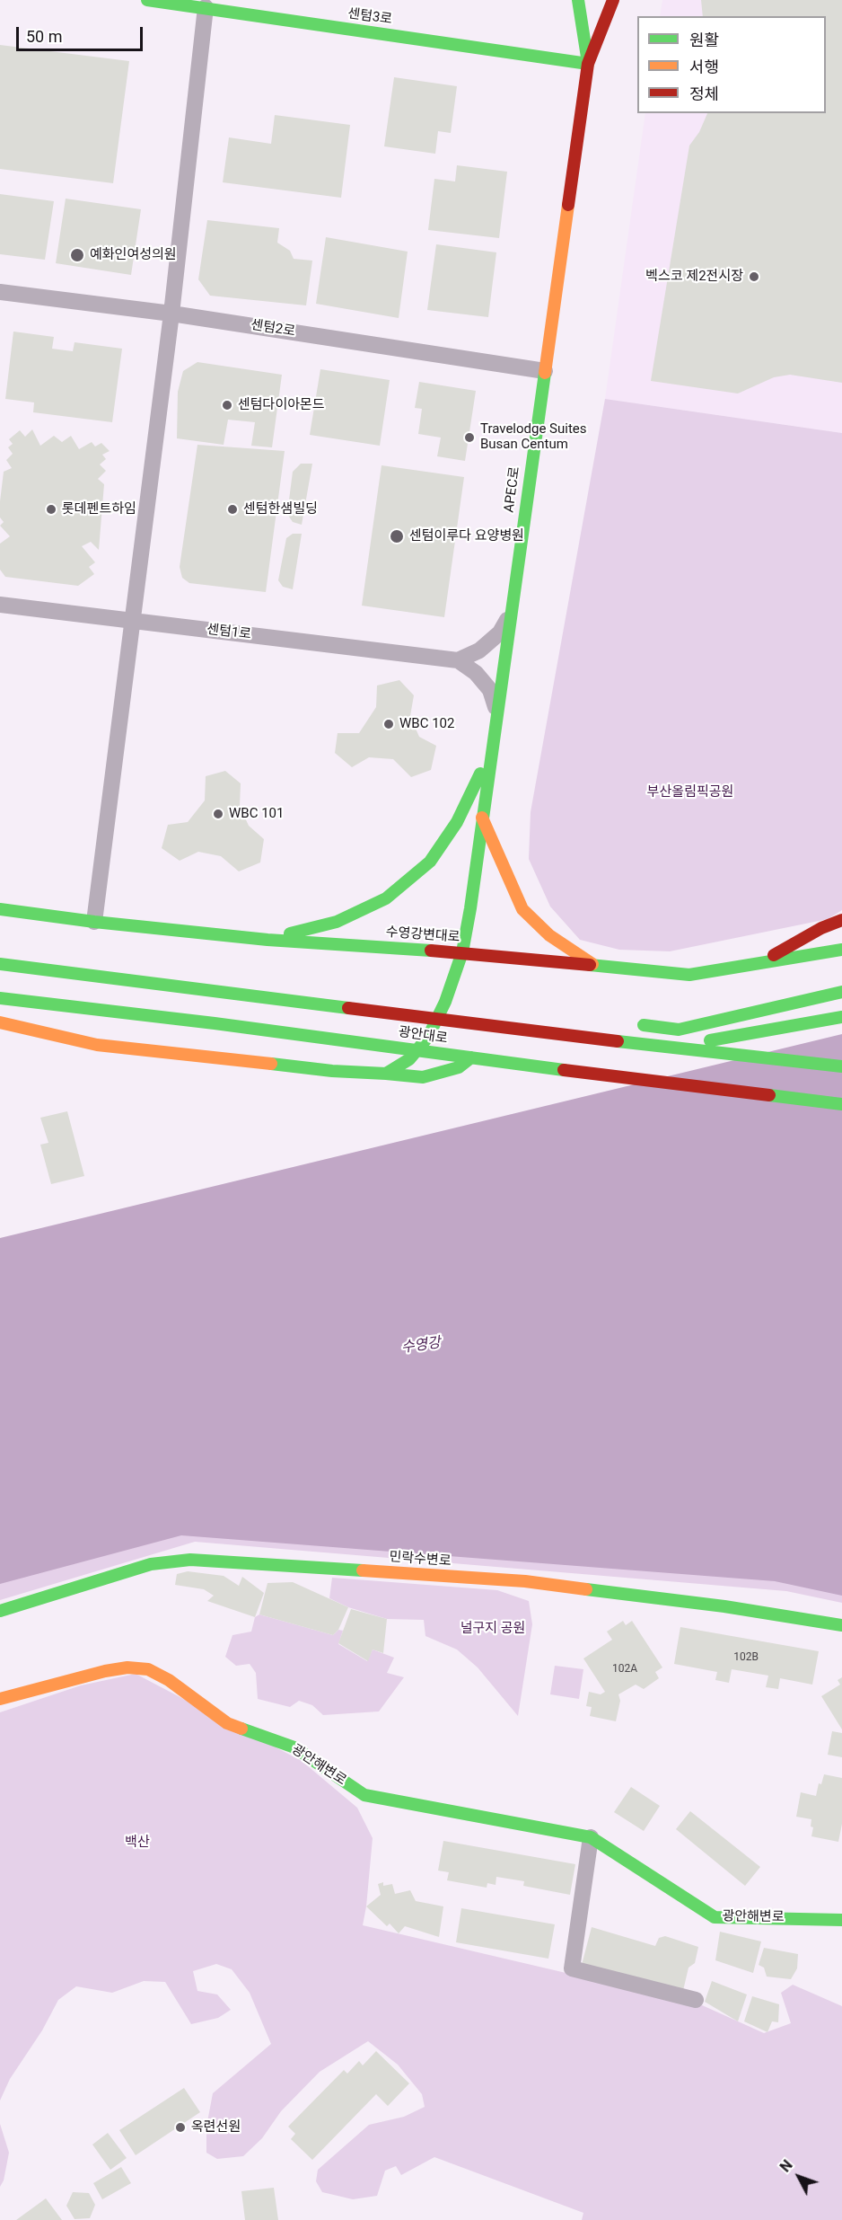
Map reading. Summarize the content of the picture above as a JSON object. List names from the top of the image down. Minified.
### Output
{"streets":{"main road":["센텀3로","APEC로","수영강변대로","광안대로","민락수변로","광안해변로"],"street":["센텀2로","센텀1로"]},"crossings":[["센텀3로","APEC로"],["센텀2로","APEC로"],["APEC로","수영강변대로"]],"water":["수영강"],"parks":["부산올림픽공원","널구지 공원","백산"],"places":["예화인여성의원","벡스코 제2전시장","센텀다이아몬드","Travelodge Suites Busan Centum","롯데펜트하임","센텀한샘빌딩","센텀이루다 요양병원","WBC 102","WBC 101","옥련선원"],"house_numbers":["102B","102A"],"legend":["원활","서행","정체"],"scale_bar":"50 m","north":"top left"}
